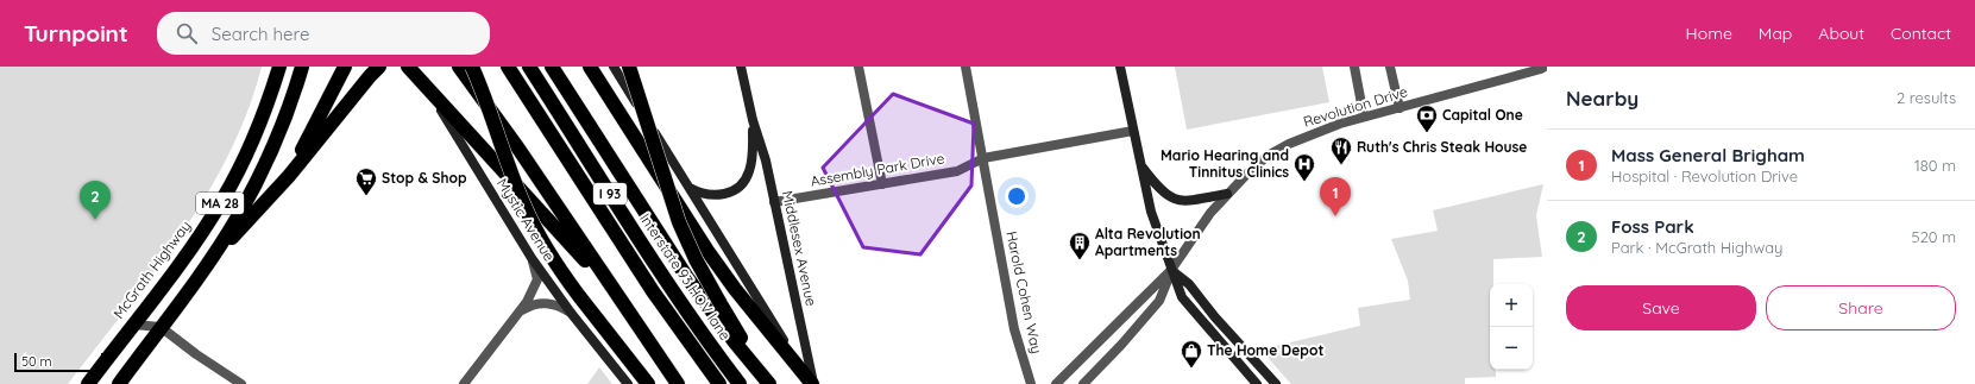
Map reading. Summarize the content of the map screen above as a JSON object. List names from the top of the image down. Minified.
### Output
{"streets":{"highway":["I 93","MA 28","McGrath Highway","Interstate 93 HOV lane"],"main road":["Mystic Avenue","Middlesex Avenue"],"street":["Revolution Drive","Assembly Park Drive","Harold Cohen Way"]},"crossings":[["Assembly Park Drive","Middlesex Avenue"],["Assembly Park Drive","Harold Cohen Way"]],"places":{"bank":["Capital One"],"restaurant":["Ruth's Chris Steak House"],"hospital":["Mario Hearing and Tinnitus Clinics"],"supermarket":["Stop & Shop"],"building":["Alta Revolution Apartments"],"shop":["The Home Depot"]},"scale_bar":"50 m","page":{"header":"Turnpoint","search":"Search here","nav":["Home","Map","About","Contact"],"heading":["Nearby","2 results"],"list":[{"mark":"1","name":"Mass General Brigham","note":"Hospital · Revolution Drive","value":"180 m"},{"mark":"2","name":"Foss Park","note":"Park · McGrath Highway","value":"520 m"}],"pins":["1","2"],"buttons":["Save","Share"],"map_buttons":["+","−"],"scale":"50 m"}}
